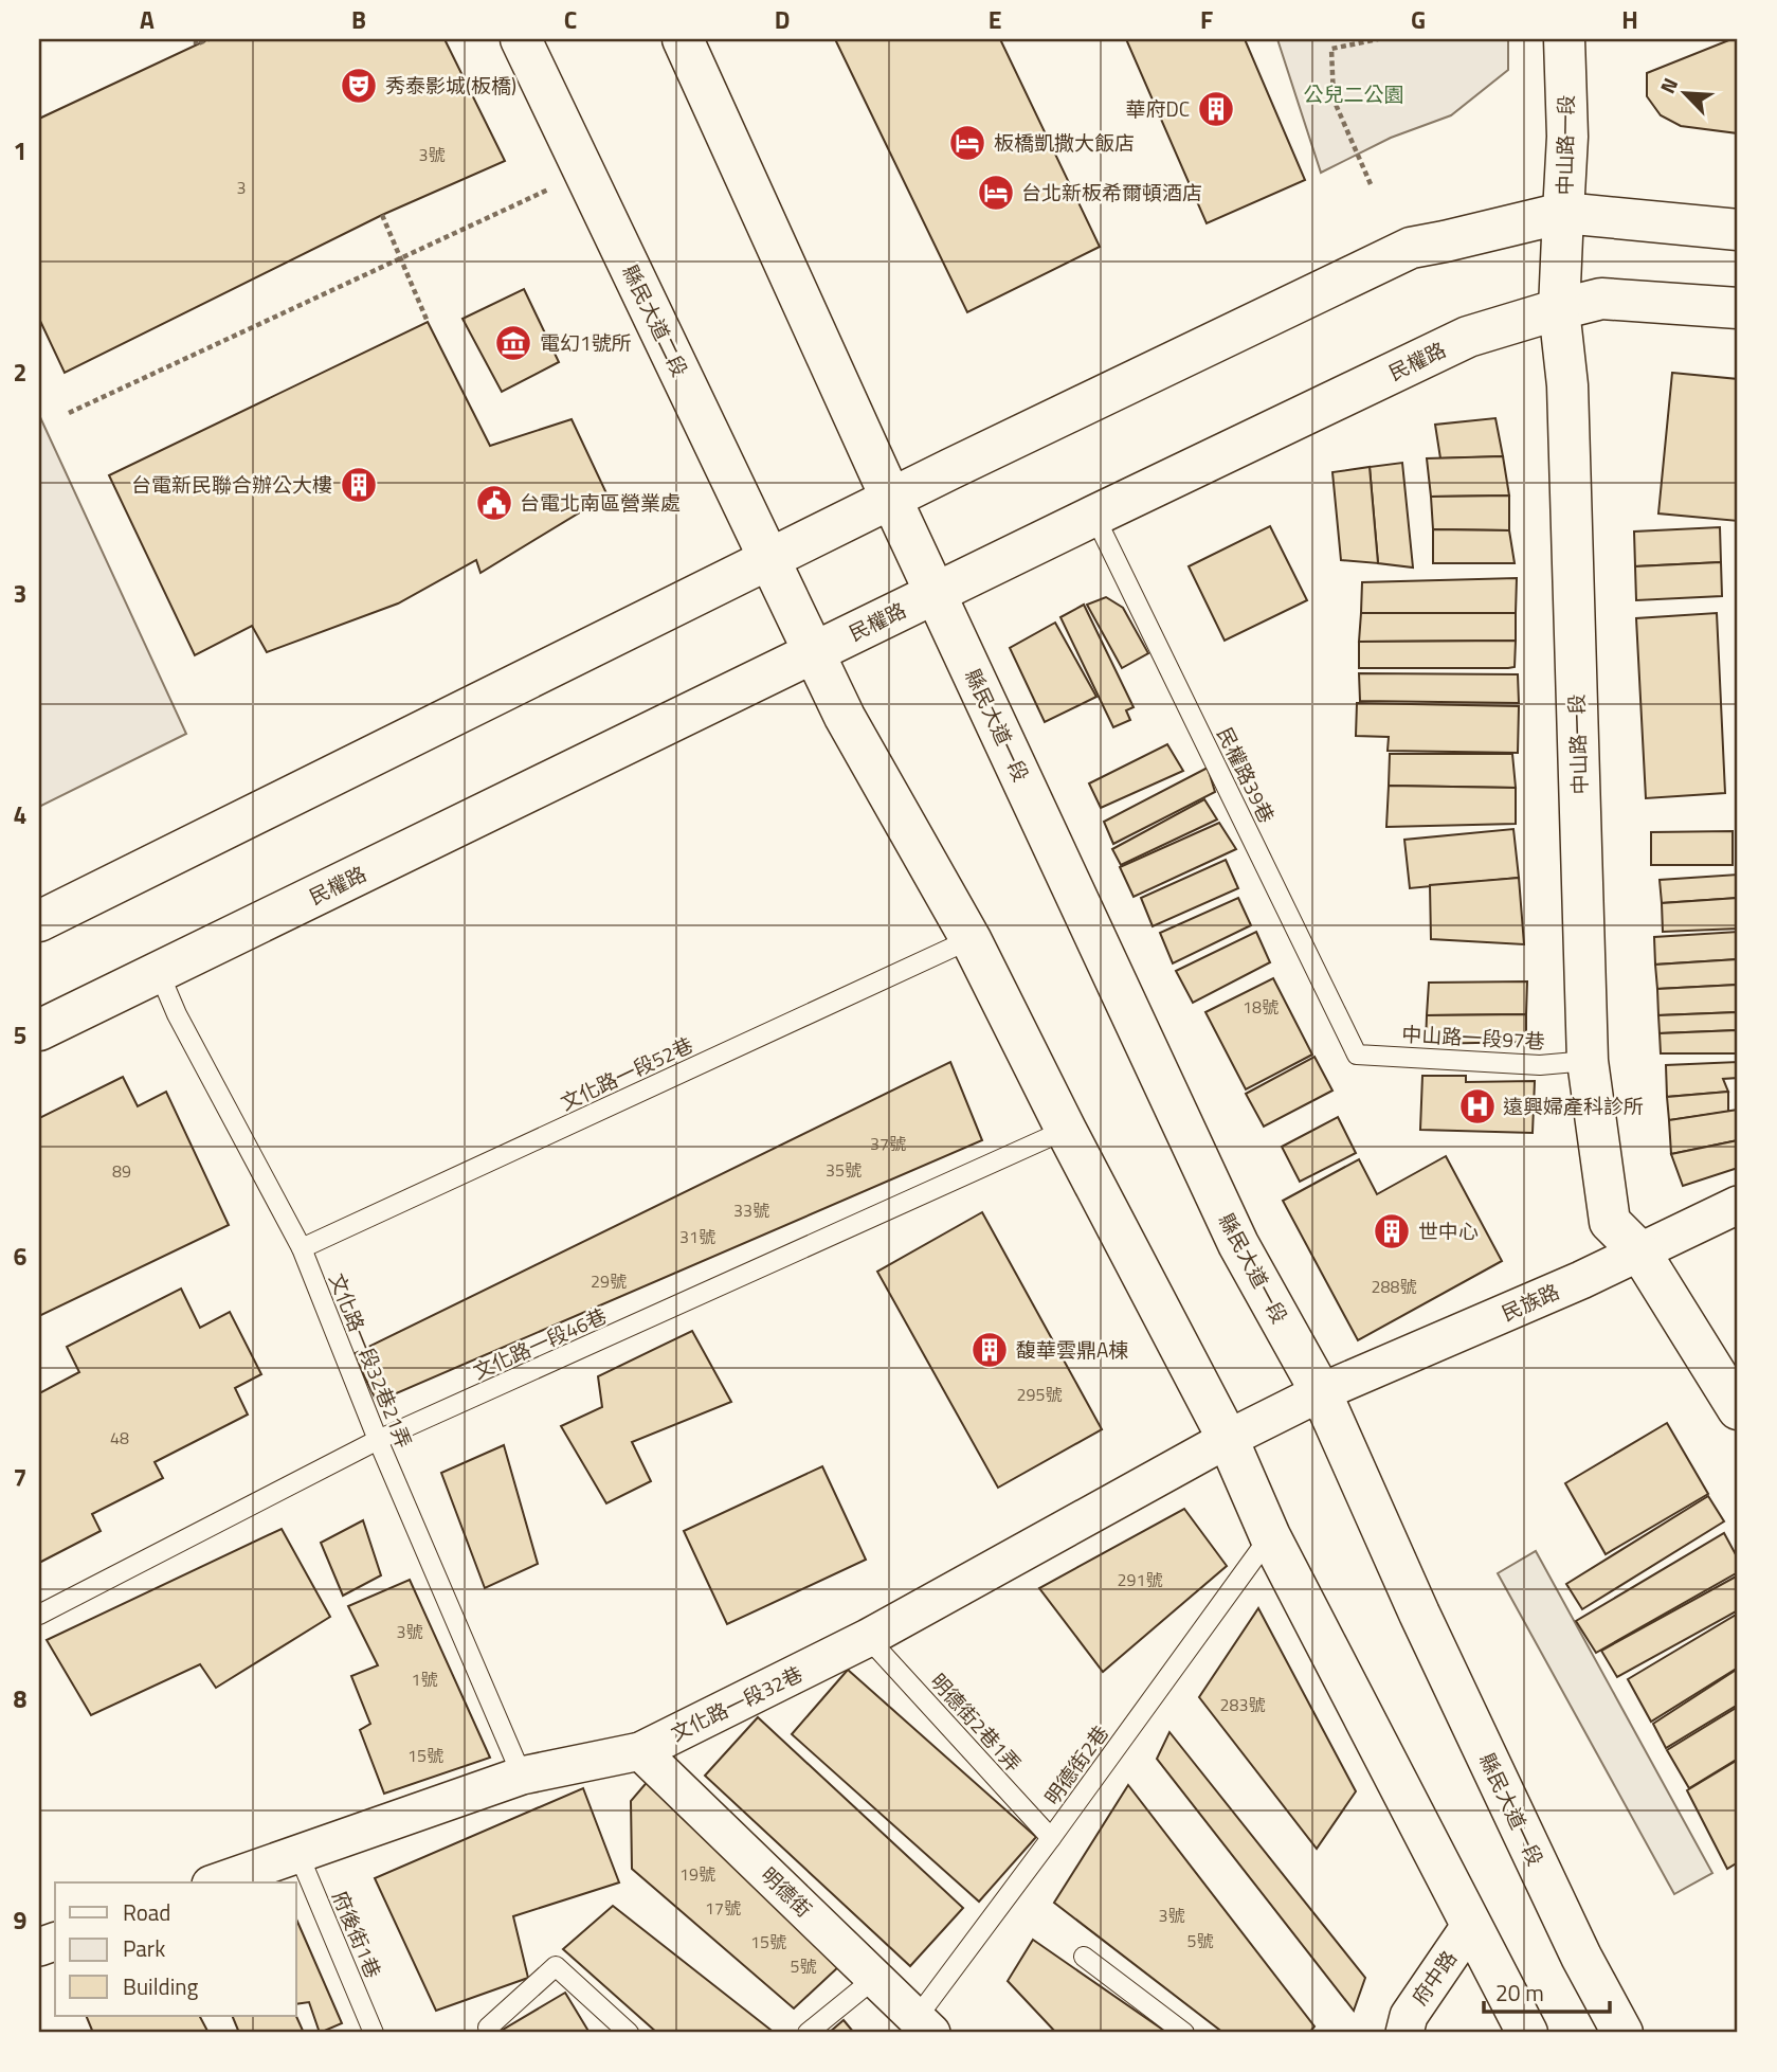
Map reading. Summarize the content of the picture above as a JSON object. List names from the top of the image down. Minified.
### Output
{"streets":{"main road":["中山路一段","縣民大道二段","民權路","縣民大道一段"],"street":["民族路","文化路一段32巷","明德街","府中路"],"lane":["民權路39巷","中山路一段97巷","文化路一段52巷","文化路一段46巷","文化路一段32巷21弄","明德街2巷1弄","明德街2巷","府後街1巷"]},"crossings":[["中山路一段","民權路"],["中山路一段","中山路一段97巷"],["中山路一段","民族路"],["縣民大道二段","民權路"],["民權路","縣民大道一段"],["民權路","民權路39巷"],["民權路","文化路一段32巷21弄"],["縣民大道一段","民族路"],["民權路39巷","中山路一段97巷"],["文化路一段52巷","文化路一段32巷21弄"],["民族路","文化路一段32巷"],["文化路一段46巷","文化路一段32巷21弄"],["文化路一段32巷21弄","文化路一段32巷"],["文化路一段32巷","明德街2巷1弄"],["文化路一段32巷","明德街"],["文化路一段32巷","府後街1巷"],["明德街2巷1弄","明德街2巷"],["明德街2巷","明德街"]],"parks":["公兒二公園"],"places":{"theatre":["秀泰影城(板橋)"],"building":["華府DC","台電新民聯合辦公大樓","世中心","馥華雲鼎A棟"],"hotel":["板橋凱撒大飯店","台北新板希爾頓酒店"],"museum":["電幻1號所"],"public building":["台電北南區營業處"],"hospital":["遠興婦產科診所"]},"house_numbers":["3號","3","18號","37號","35號","89","33號","31號","29號","288號","295號","48","291號","3號","1號","283號","15號","19號","17號","3號","5號","15號","5號"],"legend":["Road","Park","Building"],"scale_bar":"20 m","north":"top left","grid":{"columns":["A","B","C","D","E","F","G","H"],"rows":["1","2","3","4","5","6","7","8","9"]}}
